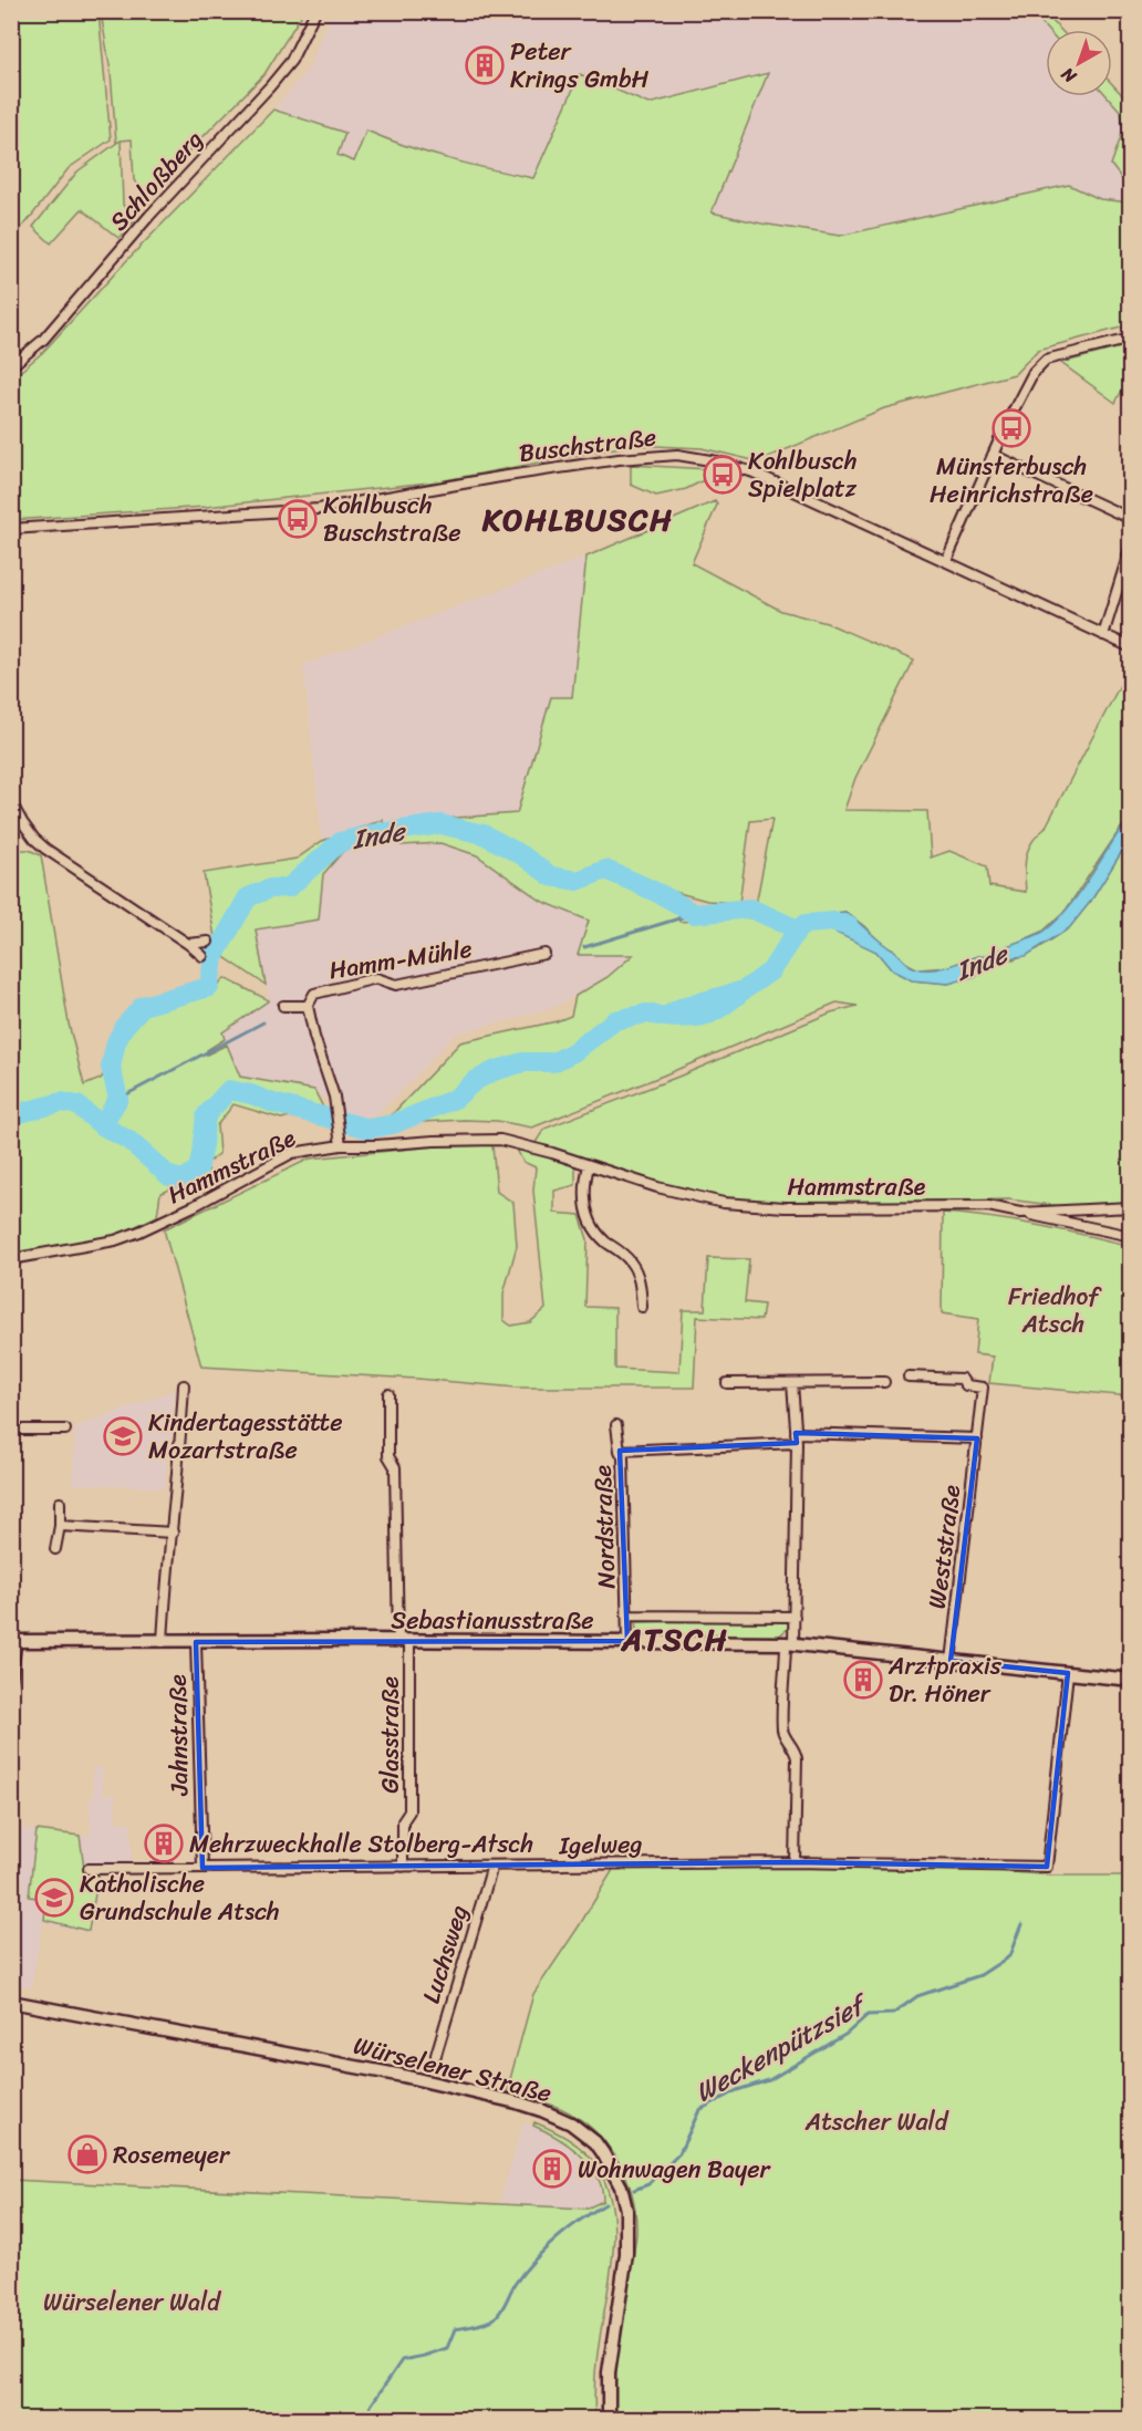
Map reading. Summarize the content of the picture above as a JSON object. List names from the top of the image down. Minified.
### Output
{"streets":{"main road":["Sebastianusstraße","Würselener Straße"],"street":["Schloßberg","Buschstraße","Hamm-Mühle","Hammstraße","Nordstraße","Weststraße","Jahnstraße","Glasstraße","Igelweg","Luchsweg"]},"crossings":[["Hamm-Mühle","Hammstraße"],["Nordstraße","Sebastianusstraße"],["Weststraße","Sebastianusstraße"],["Sebastianusstraße","Jahnstraße"],["Sebastianusstraße","Glasstraße"],["Sebastianusstraße","Igelweg"],["Jahnstraße","Igelweg"],["Glasstraße","Igelweg"],["Igelweg","Luchsweg"]],"districts":["KOHLBUSCH","ATSCH"],"water":["Inde","Weckenpützsief"],"parks":["Friedhof Atsch","Atscher Wald","Würselener Wald"],"places":{"building":["Peter Krings GmbH","Arztpraxis Dr. Höner","Mehrzweckhalle Stolberg-Atsch","Wohnwagen Bayer"],"bus stop":["Münsterbusch Heinrichstraße","Kohlbusch Spielplatz","Kohlbusch Buschstraße"],"school or university":["Kindertagesstätte Mozartstraße","Katholische Grundschule Atsch"],"shop":["Rosemeyer"]},"north":"bottom left"}
